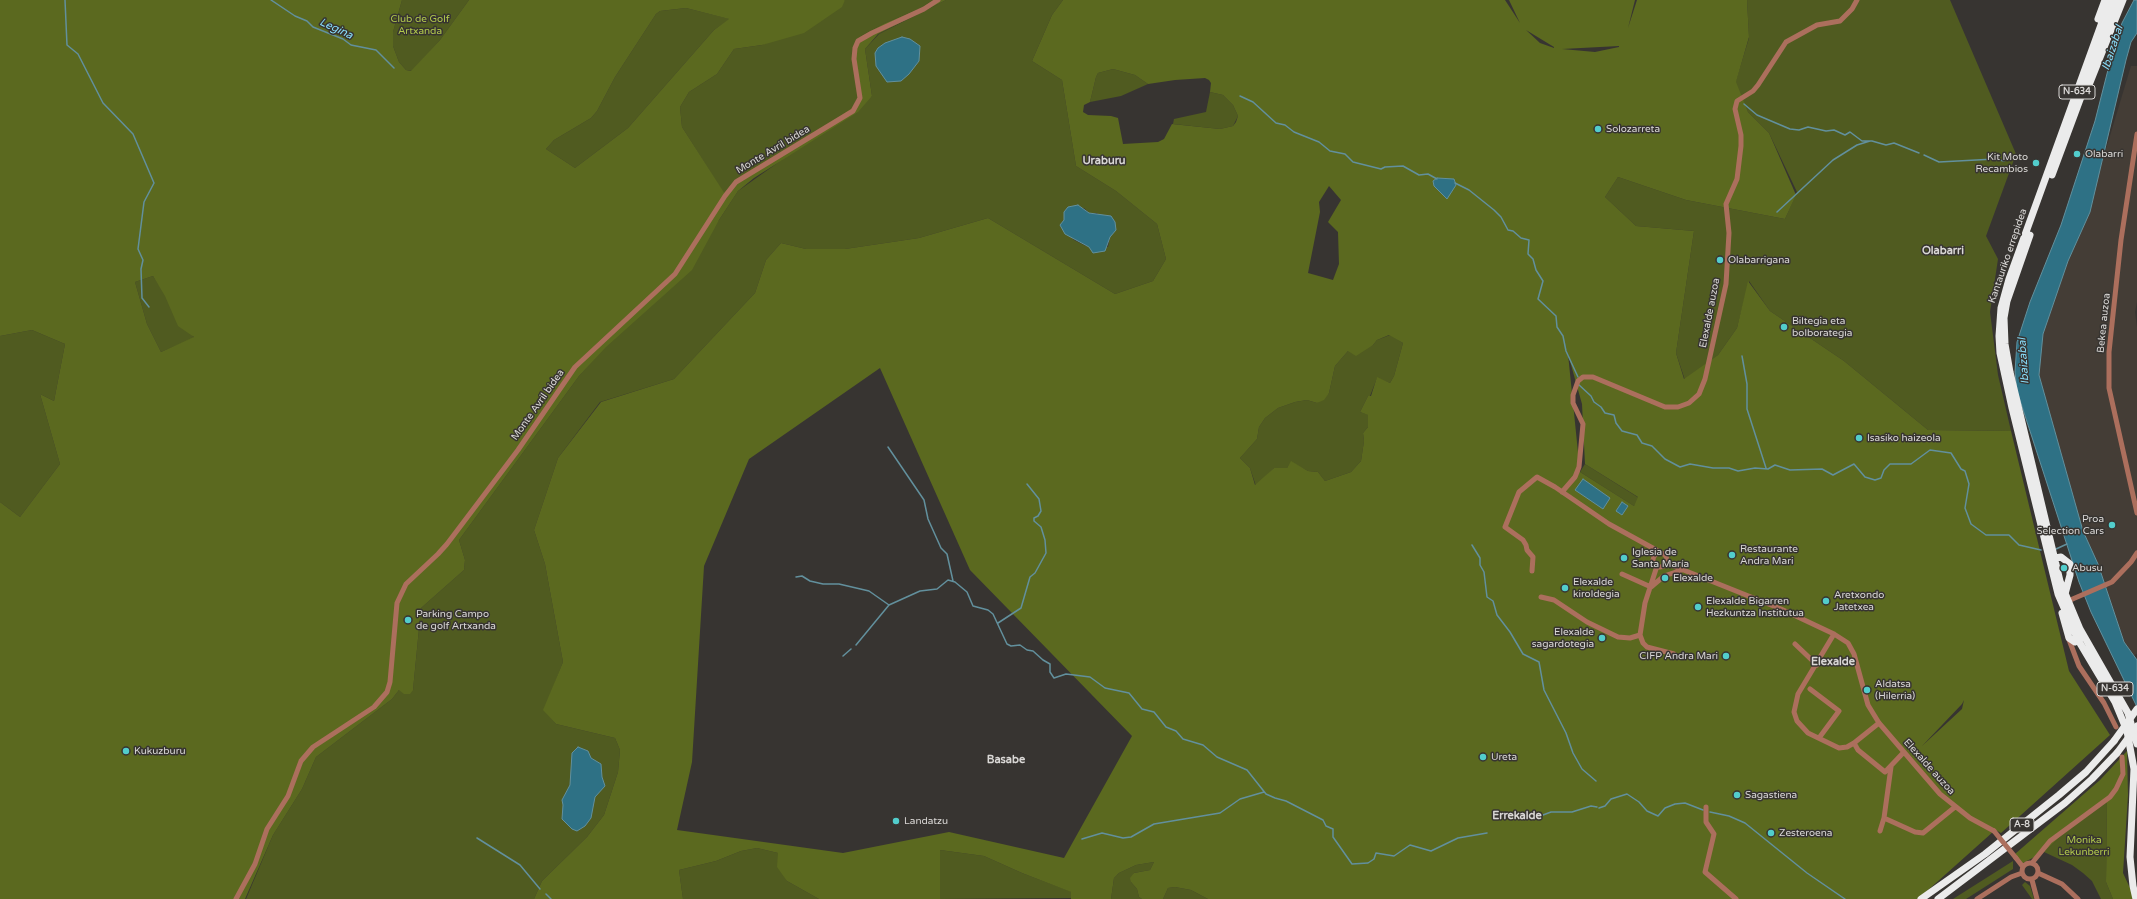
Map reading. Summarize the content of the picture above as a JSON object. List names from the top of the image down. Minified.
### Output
{"streets":{"highway":["N-634","Kantauriko errepidea","A-8"],"street":["Monte Avril bidea","Elexalde auzoa","Bekea auzoa"]},"crossings":[["N-634","Kantauriko errepidea"]],"districts":["Uraburu","Olabarri","Elexalde","Basabe","Errekalde"],"water":["Legina","Ibaizabal"],"parks":["Club de Golf Artxanda","Monika Lekunberri"],"places":["Solozarreta","Olabarri","Kit Moto Recambios","Olabarrigana","Biltegia eta bolborategia","Isasiko haizeola","Proa Selection Cars","Restaurante Andra Mari","Iglesia de Santa María","Abusu","Elexalde","Elexalde kiroldegia","Aretxondo Jatetxea","Elexalde Bigarren Hezkuntza Institutua","Parking Campo de golf Artxanda","Elexalde sagardotegia","CIFP Andra Mari","Aldatsa (Hilerria)","Kukuzburu","Ureta","Sagastiena","Landatzu","Zesteroena"]}
